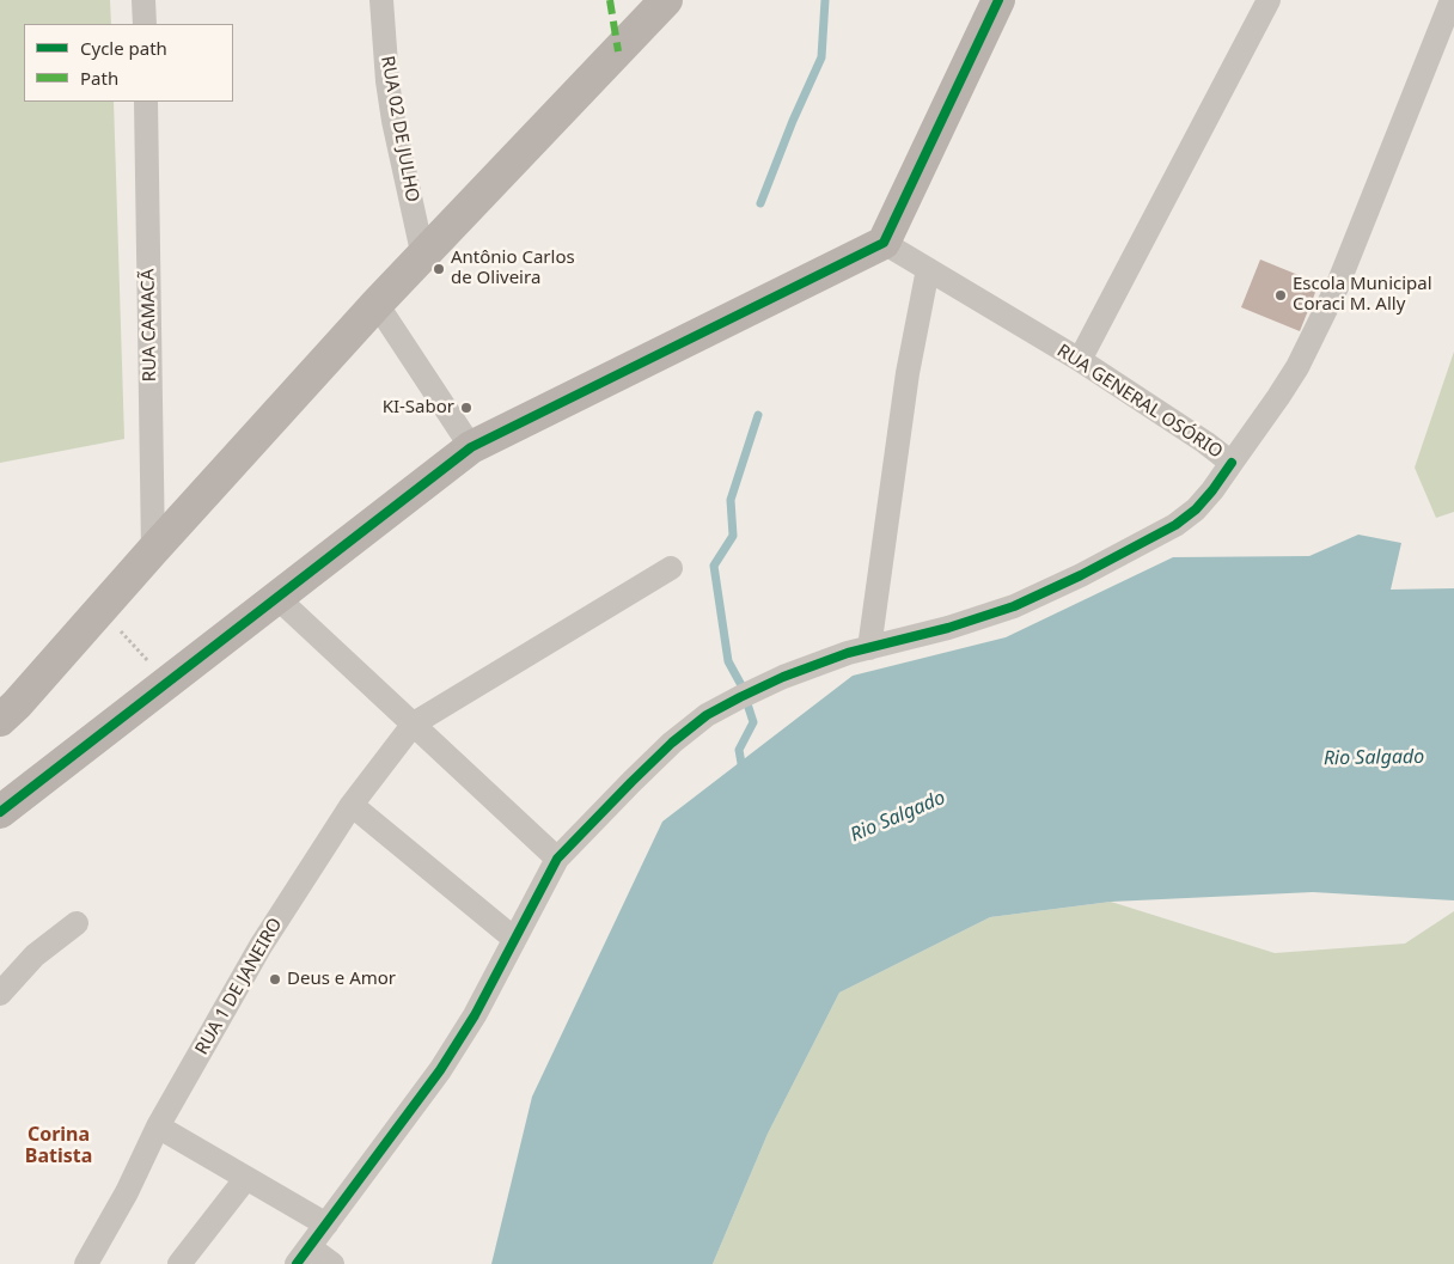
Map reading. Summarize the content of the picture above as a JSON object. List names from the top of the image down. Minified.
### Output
{"streets":{"street":["RUA 02 DE JULHO","RUA CAMACÃ","RUA GENERAL OSÓRIO","RUA 1 DE JANEIRO"]},"districts":["Corina Batista"],"water":["Rio Salgado"],"places":["Antônio Carlos de Oliveira","Escola Municipal Coraci M. Ally","KI-Sabor","Deus e Amor"],"legend":["Cycle path","Path"]}
